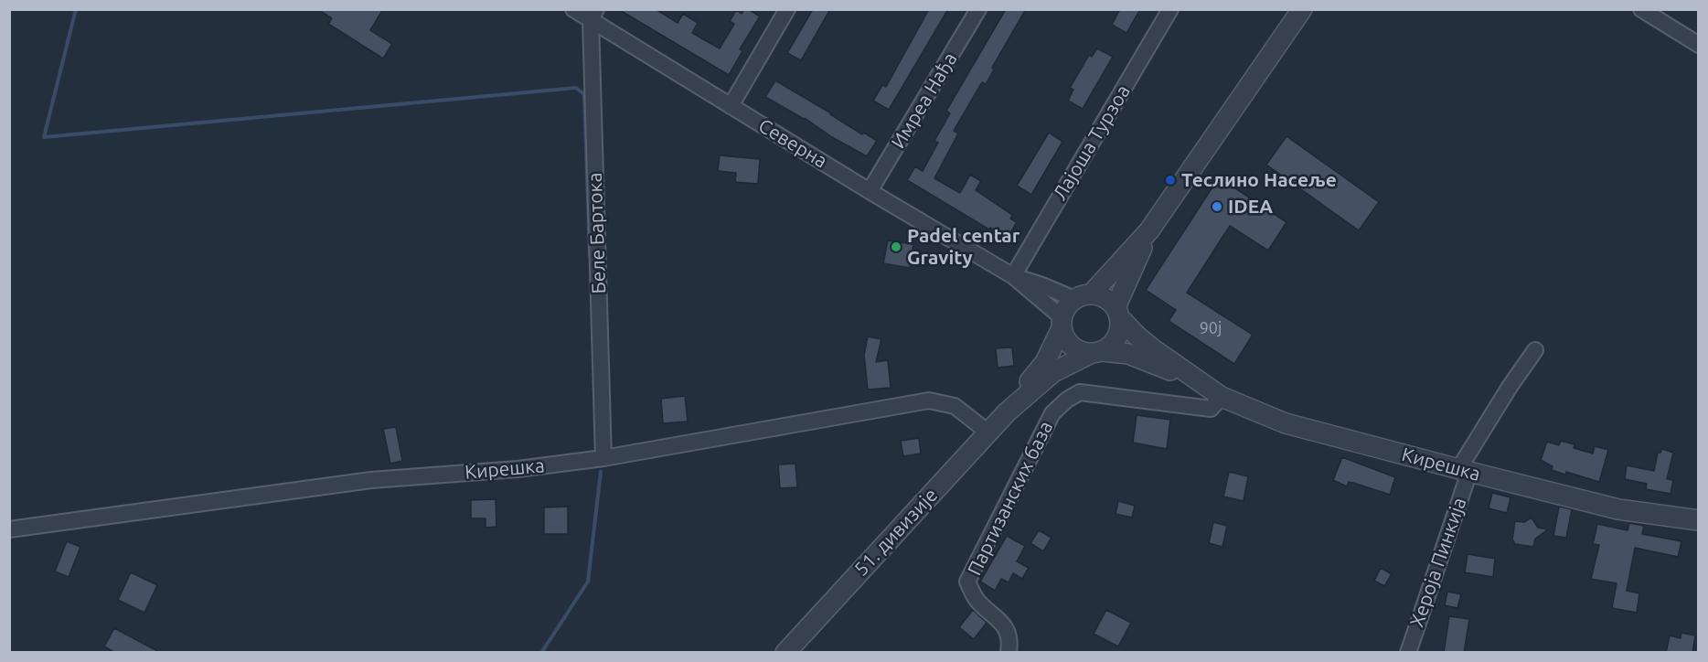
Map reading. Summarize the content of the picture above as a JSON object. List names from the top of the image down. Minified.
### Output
{"streets":{"street":["Имреа Нађа","Лајоша Турзоа","Северна","Беле Бартока","Кирешка","Партизанских база","51. дивизије","Хероја Пинкија"]},"crossings":[["Имреа Нађа","Северна"],["Лајоша Турзоа","Северна"],["Северна","Беле Бартока"],["Северна","Кирешка"],["Северна","51. дивизије"],["Беле Бартока","Кирешка"],["Кирешка","Партизанских база"],["Кирешка","51. дивизије"],["Кирешка","Хероја Пинкија"]],"places":["Теслино Насеље","IDEA","Padel centar Gravity"],"house_numbers":["90j"]}
